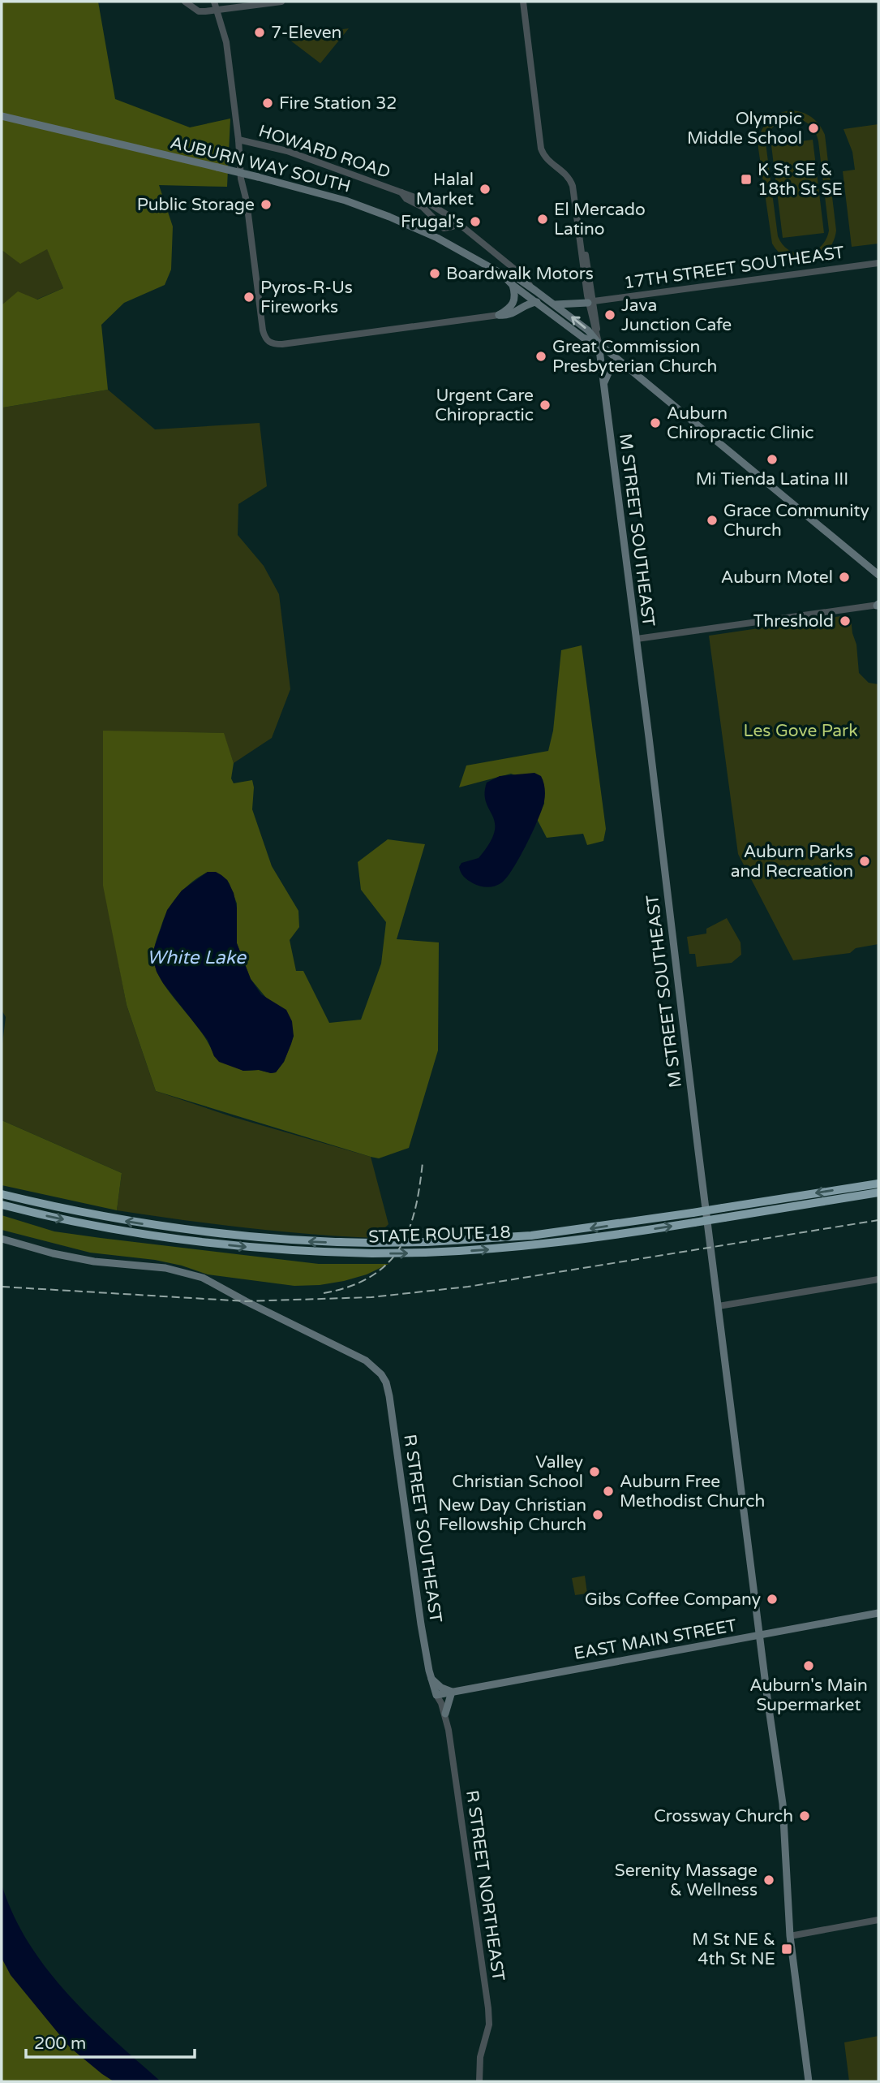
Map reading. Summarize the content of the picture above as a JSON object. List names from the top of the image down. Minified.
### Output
{"streets":{"highway":["STATE ROUTE 18"],"main road":["AUBURN WAY SOUTH","M STREET SOUTHEAST","R STREET SOUTHEAST","EAST MAIN STREET"],"street":["HOWARD ROAD","17TH STREET SOUTHEAST","R STREET NORTHEAST"]},"crossings":[["HOWARD ROAD","AUBURN WAY SOUTH"],["AUBURN WAY SOUTH","M STREET SOUTHEAST"],["17TH STREET SOUTHEAST","M STREET SOUTHEAST"],["M STREET SOUTHEAST","EAST MAIN STREET"],["R STREET SOUTHEAST","EAST MAIN STREET"],["R STREET SOUTHEAST","R STREET NORTHEAST"],["EAST MAIN STREET","R STREET NORTHEAST"]],"water":["White Lake"],"parks":["Les Gove Park"],"places":{"other":["7-Eleven","Fire Station 32","Olympic Middle School","Halal Market","Public Storage","El Mercado Latino","Frugal's","Boardwalk Motors","Pyros-R-Us Fireworks","Java Junction Cafe","Great Commission Presbyterian Church","Urgent Care Chiropractic","Auburn Chiropractic Clinic","Mi Tienda Latina III","Grace Community Church","Auburn Motel","Threshold","Auburn Parks and Recreation","Valley Christian School","Auburn Free Methodist Church","New Day Christian Fellowship Church","Gibs Coffee Company","Auburn's Main Supermarket","Crossway Church","Serenity Massage & Wellness"],"transit":["K St SE & 18th St SE","M St NE & 4th St NE"]},"scale_bar":"200 m"}
